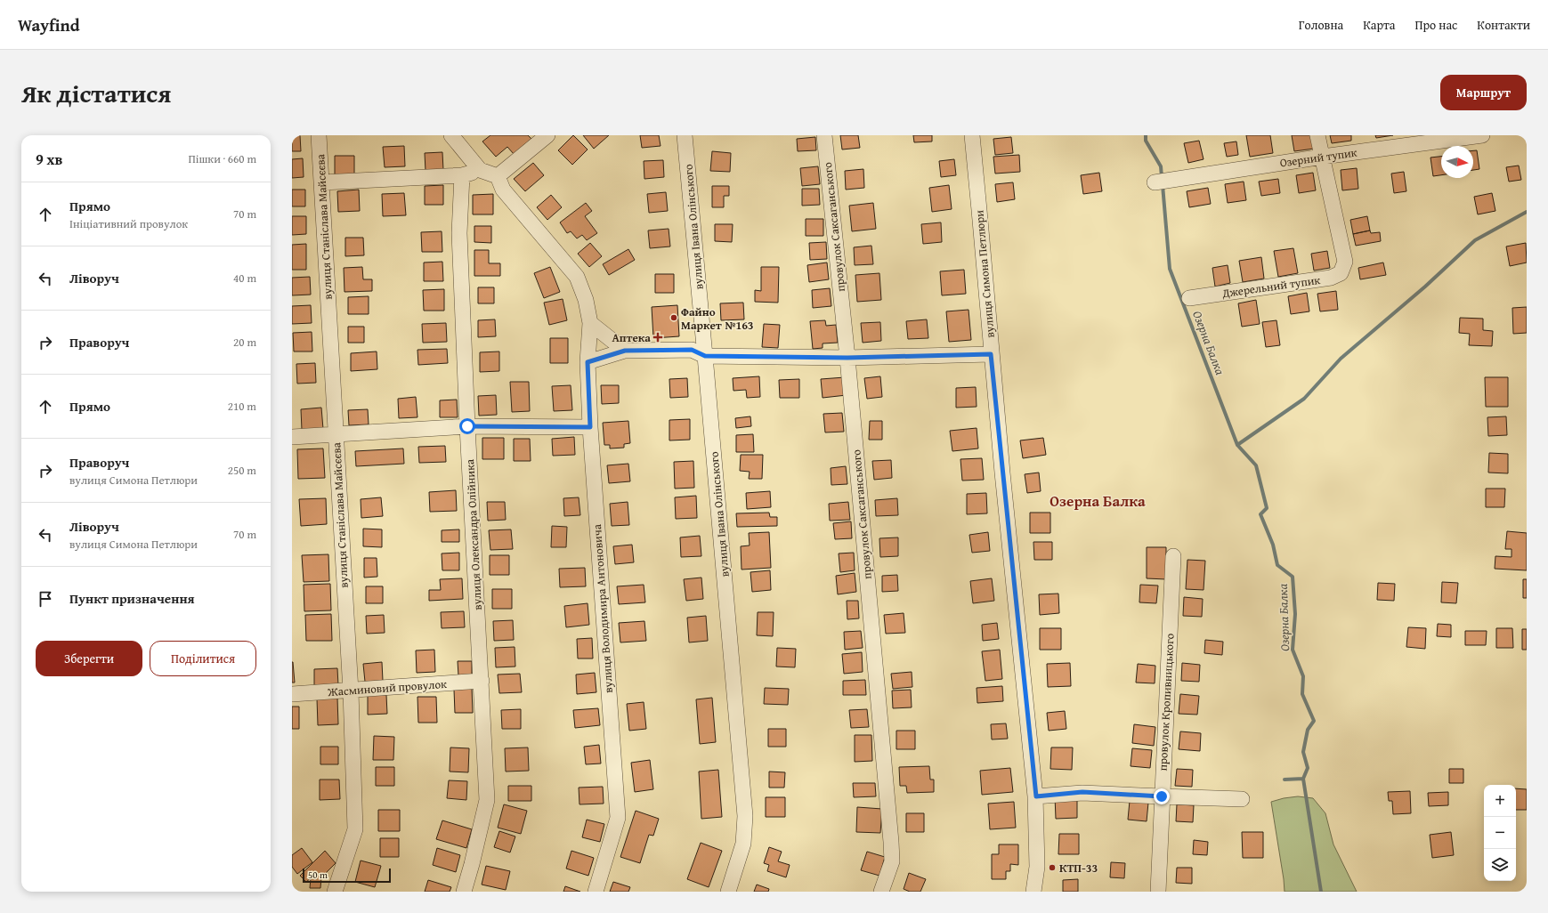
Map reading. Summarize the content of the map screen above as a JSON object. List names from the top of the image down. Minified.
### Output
{"streets":{"street":["Озерний тупик","вулиця Станіслава Майсєєва","вулиця Івана Олінського","провулок Саксаганського","вулиця Симона Петлюри","Джерельний тупик","вулиця Олександра Олійника","вулиця Володимира Антоновича","Жасминовий провулок","провулок Кропивницького"]},"crossings":[["Озерний тупик","Джерельний тупик"],["вулиця Станіслава Майсєєва","Жасминовий провулок"],["вулиця Олександра Олійника","Жасминовий провулок"]],"districts":["Озерна Балка"],"water":["Озерна Балка"],"places":{"other":["Файно Маркет №163","КТП-33"],"health":["Аптека"]},"scale_bar":"50 m","north":"right","page":{"header":"Wayfind","nav":["Головна","Карта","Про нас","Контакти"],"title":"Як дістатися","buttons":["Маршрут",["Зберегти","Поділитися"]],"heading":["9 хв","Пішки · 660 m"],"list":[["Прямо","Ініціативний провулок","70 m"],["Ліворуч","40 m"],["Праворуч","20 m"],["Прямо","210 m"],["Праворуч","вулиця Симона Петлюри","250 m"],["Ліворуч","вулиця Симона Петлюри","70 m"],"Пункт призначення"],"map_buttons":["+","−"],"scale":"50 m"}}
